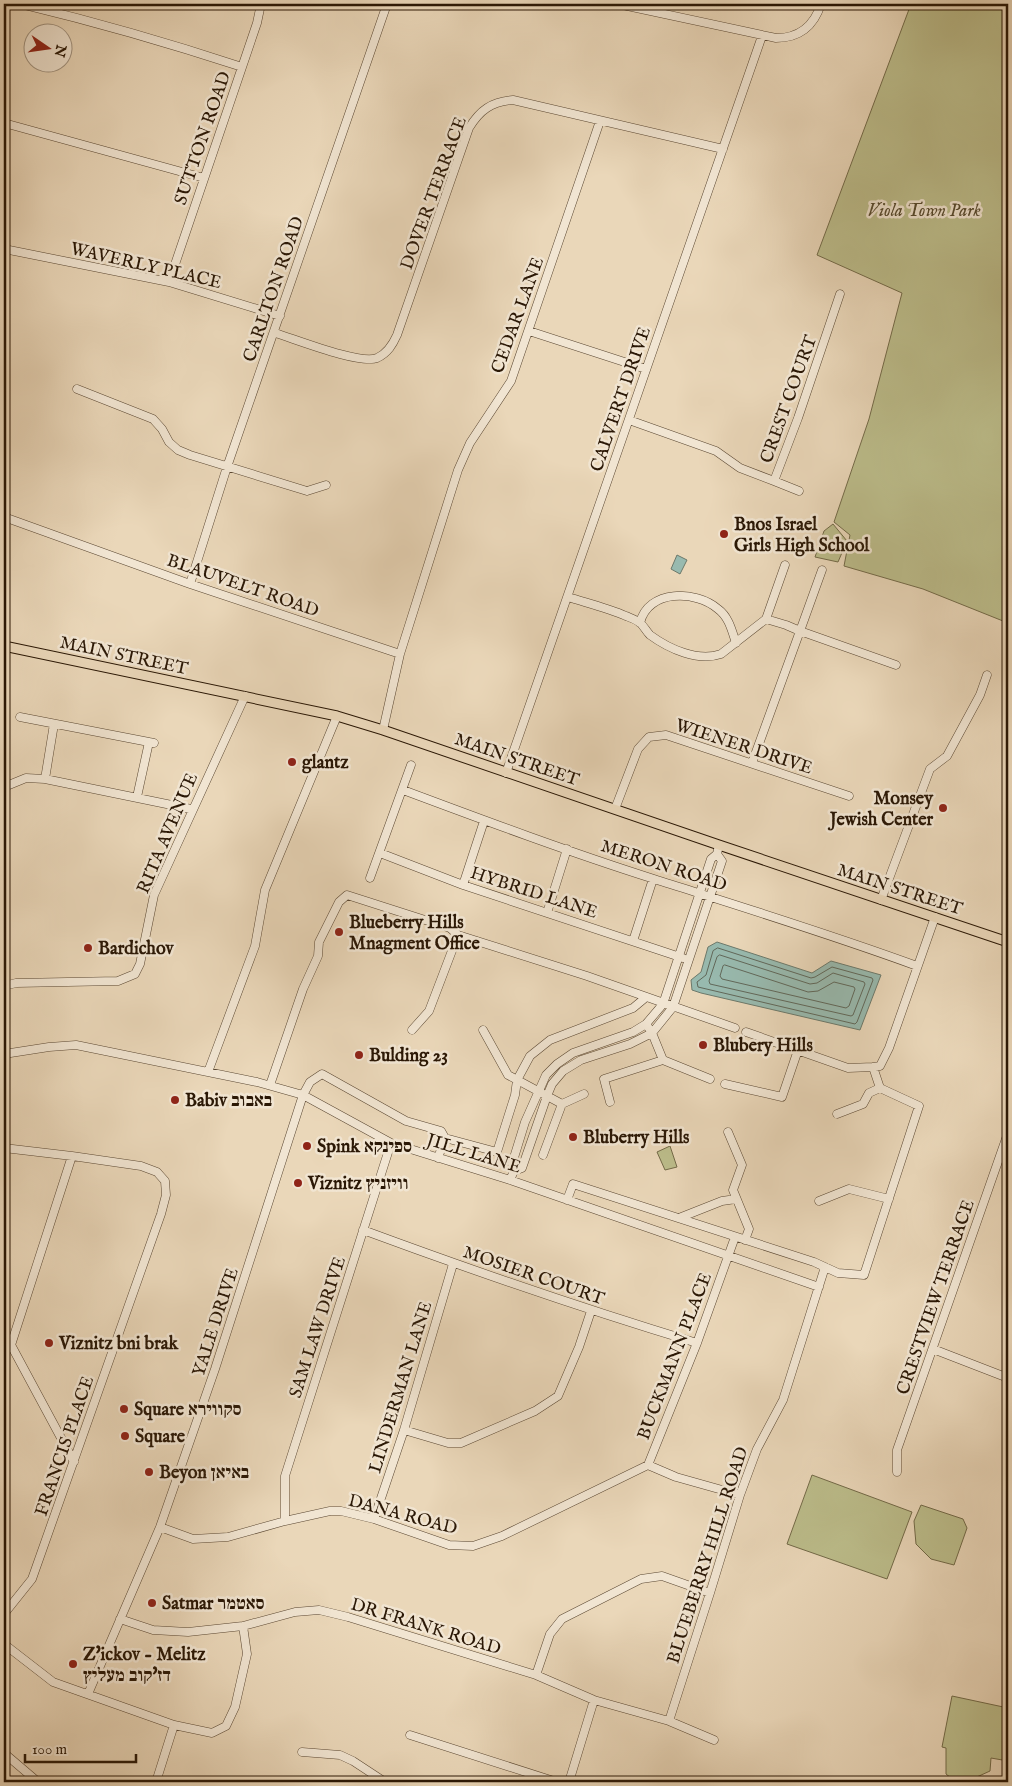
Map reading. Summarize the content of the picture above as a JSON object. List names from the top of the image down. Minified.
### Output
{"streets":{"main road":["MAIN STREET"],"street":["SUTTON ROAD","DOVER TERRACE","WAVERLY PLACE","CARLTON ROAD","CEDAR LANE","CALVERT DRIVE","CREST COURT","BLAUVELT ROAD","WIENER DRIVE","RITA AVENUE","MERON ROAD","HYBRID LANE","JILL LANE","MOSIER COURT","CRESTVIEW TERRACE","YALE DRIVE","SAM LAW DRIVE","BUCKMANN PLACE","LINDERMAN LANE","FRANCIS PLACE","DANA ROAD","BLUEBERRY HILL ROAD","DR FRANK ROAD"]},"crossings":[["SUTTON ROAD","WAVERLY PLACE"],["DOVER TERRACE","CARLTON ROAD"],["DOVER TERRACE","CEDAR LANE"],["DOVER TERRACE","CALVERT DRIVE"],["WAVERLY PLACE","CARLTON ROAD"],["CARLTON ROAD","BLAUVELT ROAD"],["CEDAR LANE","BLAUVELT ROAD"],["CALVERT DRIVE","CREST COURT"],["CALVERT DRIVE","MAIN STREET"],["MAIN STREET","WIENER DRIVE"],["MAIN STREET","RITA AVENUE"],["JILL LANE","YALE DRIVE"],["JILL LANE","SAM LAW DRIVE"],["JILL LANE","BUCKMANN PLACE"],["JILL LANE","BLUEBERRY HILL ROAD"],["MOSIER COURT","SAM LAW DRIVE"],["MOSIER COURT","BUCKMANN PLACE"],["MOSIER COURT","LINDERMAN LANE"],["YALE DRIVE","DANA ROAD"],["YALE DRIVE","DR FRANK ROAD"],["SAM LAW DRIVE","DANA ROAD"],["BUCKMANN PLACE","DANA ROAD"],["LINDERMAN LANE","DANA ROAD"],["BLUEBERRY HILL ROAD","DR FRANK ROAD"]],"parks":["Viola Town Park"],"places":["Bnos Israel Girls High School","glantz","Monsey Jewish Center","Blueberry Hills Mnagment Office","Bardichov","Blubery Hills","Bulding 23","Babiv באבוב","Bluberry Hills","Spink ספינקא","Viznitz וויזניץ","Viznitz bni brak","Square סקווירא","Square","Beyon באיאן","Satmar סאטמר","Z'ickov - Melitz דז'קוב מעליץ"],"scale_bar":"100 m","north":"right"}
